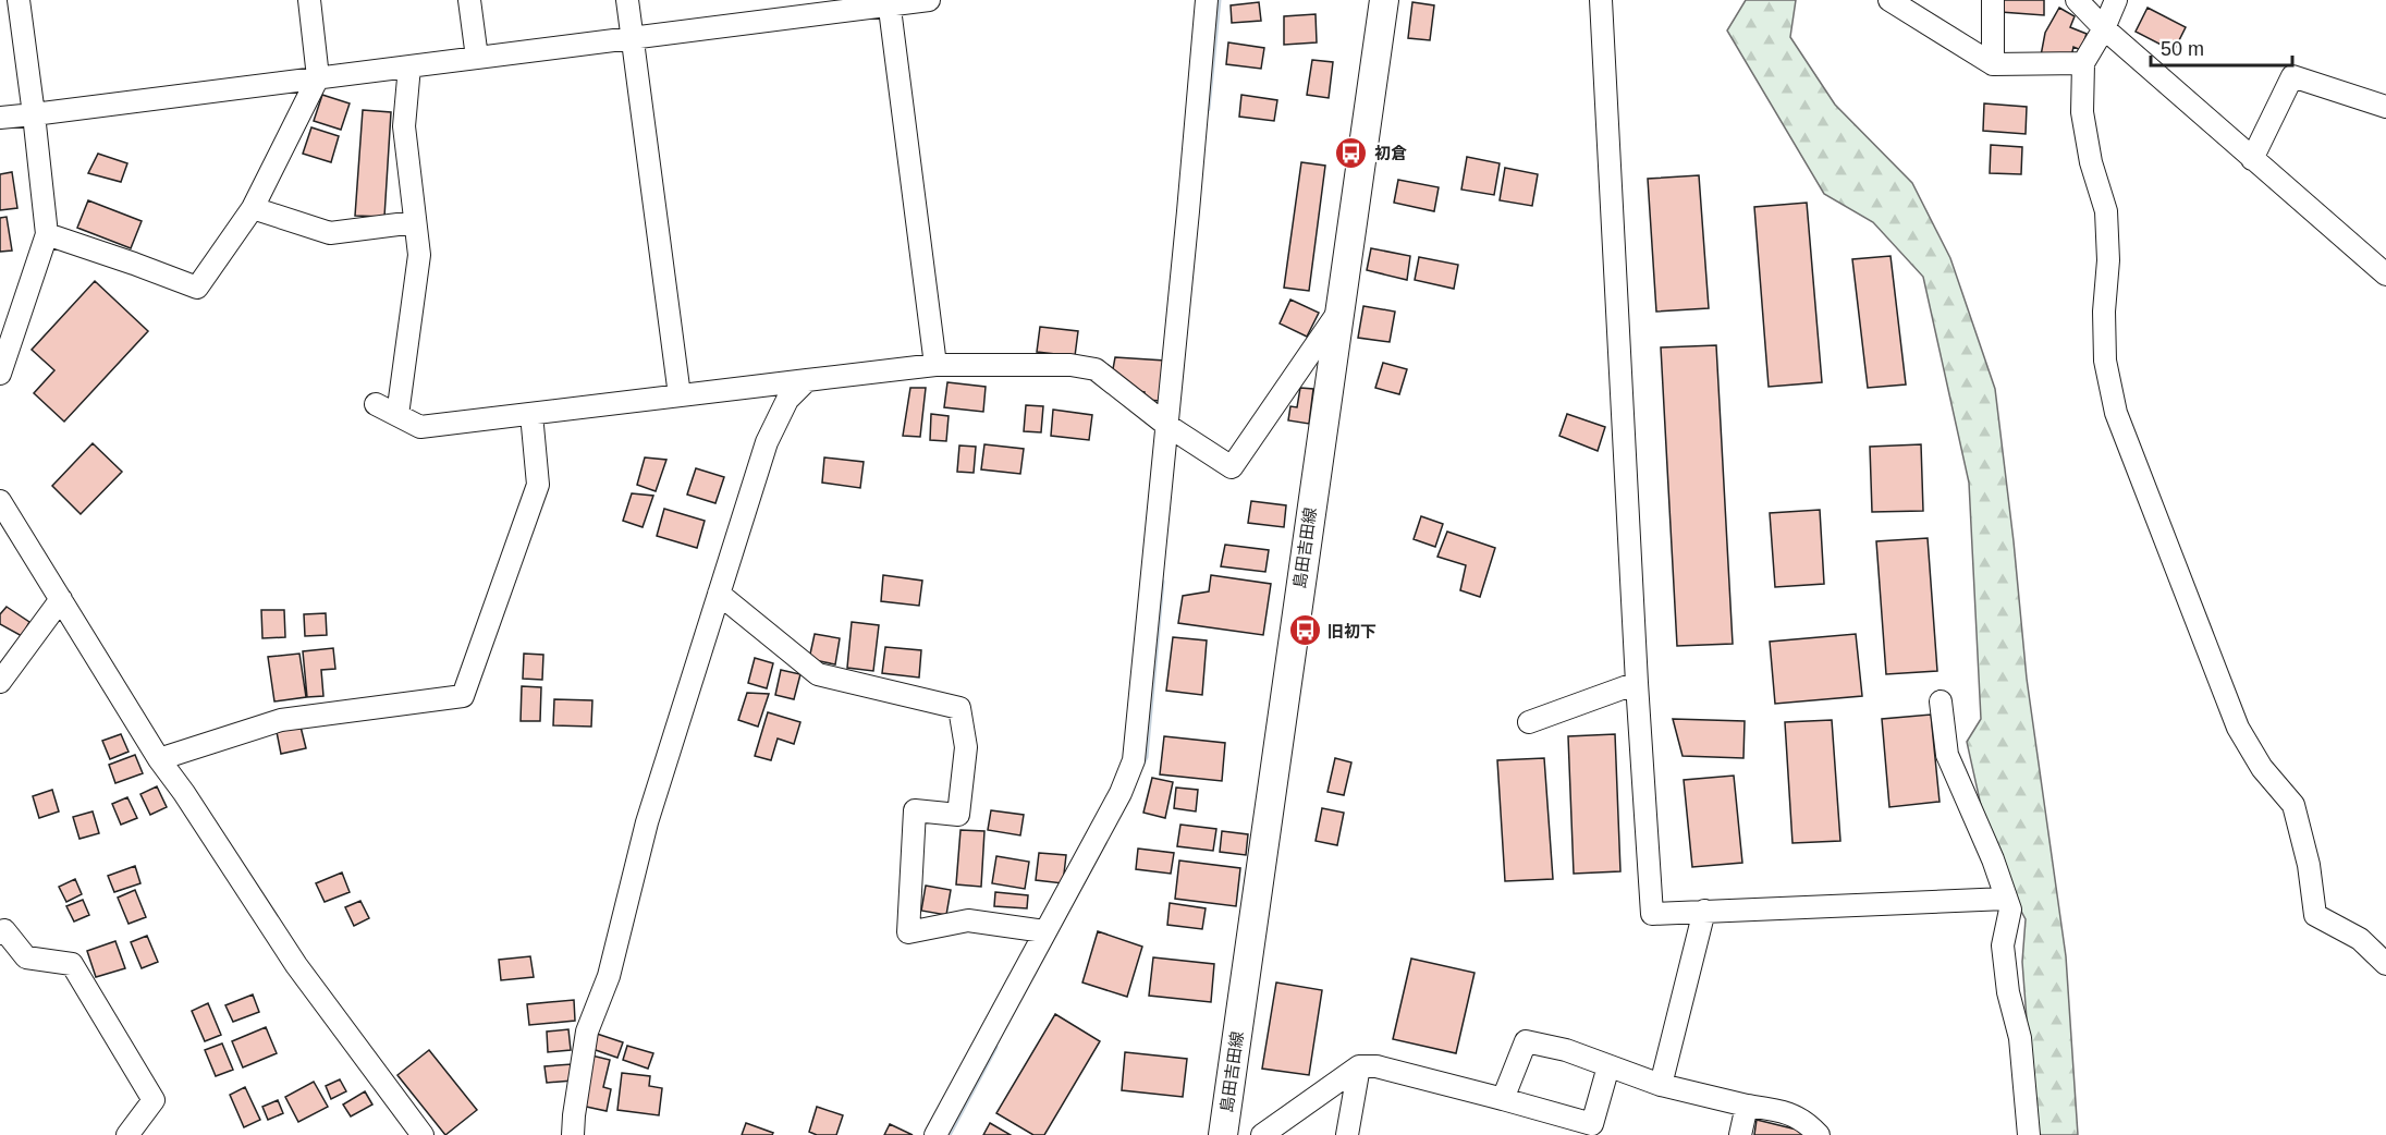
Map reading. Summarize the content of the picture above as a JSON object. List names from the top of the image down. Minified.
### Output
{"streets":{"main road":["島田吉田線"]},"places":{"bus stop":["初倉","旧初下"]},"scale_bar":"50 m"}
